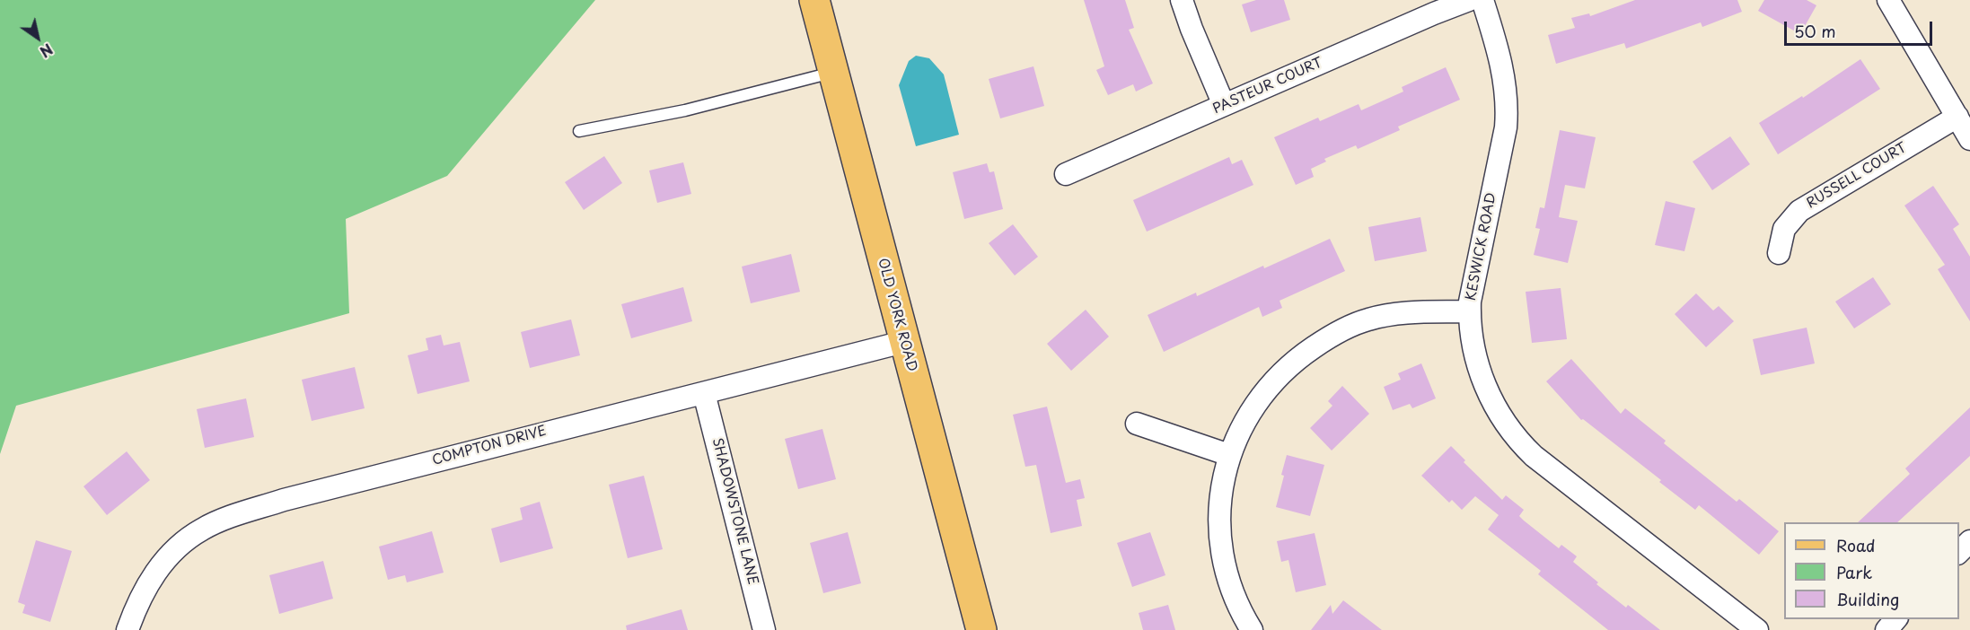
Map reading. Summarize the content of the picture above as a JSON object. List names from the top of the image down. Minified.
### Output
{"streets":{"main road":["OLD YORK ROAD"],"street":["PASTEUR COURT","RUSSELL COURT","KESWICK ROAD","COMPTON DRIVE","SHADOWSTONE LANE"]},"crossings":[["OLD YORK ROAD","COMPTON DRIVE"],["COMPTON DRIVE","SHADOWSTONE LANE"]],"legend":["Road","Park","Building"],"scale_bar":"50 m","north":"bottom right"}
